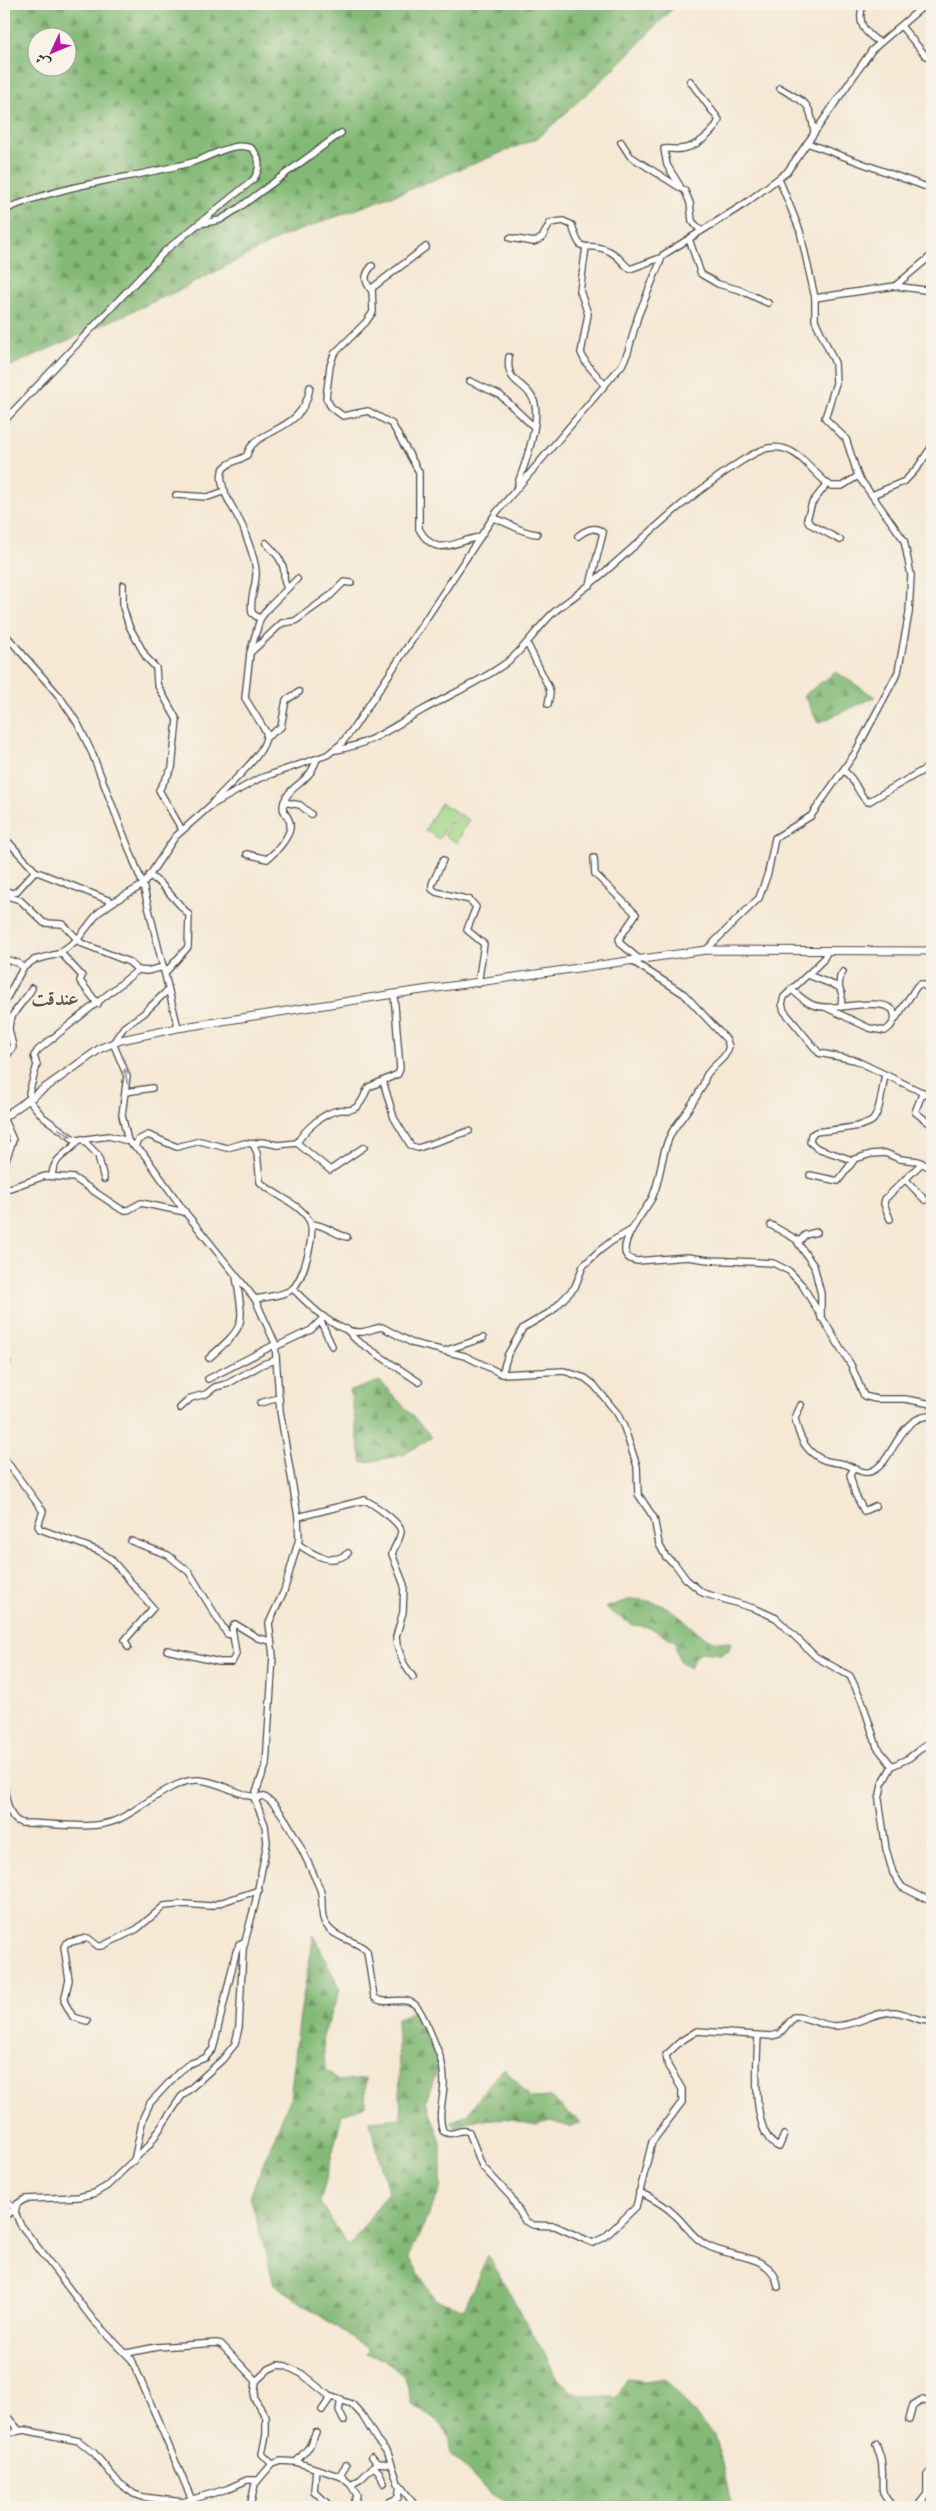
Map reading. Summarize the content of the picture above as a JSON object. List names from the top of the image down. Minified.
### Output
{"districts":["عندقت"],"north":"bottom left"}
